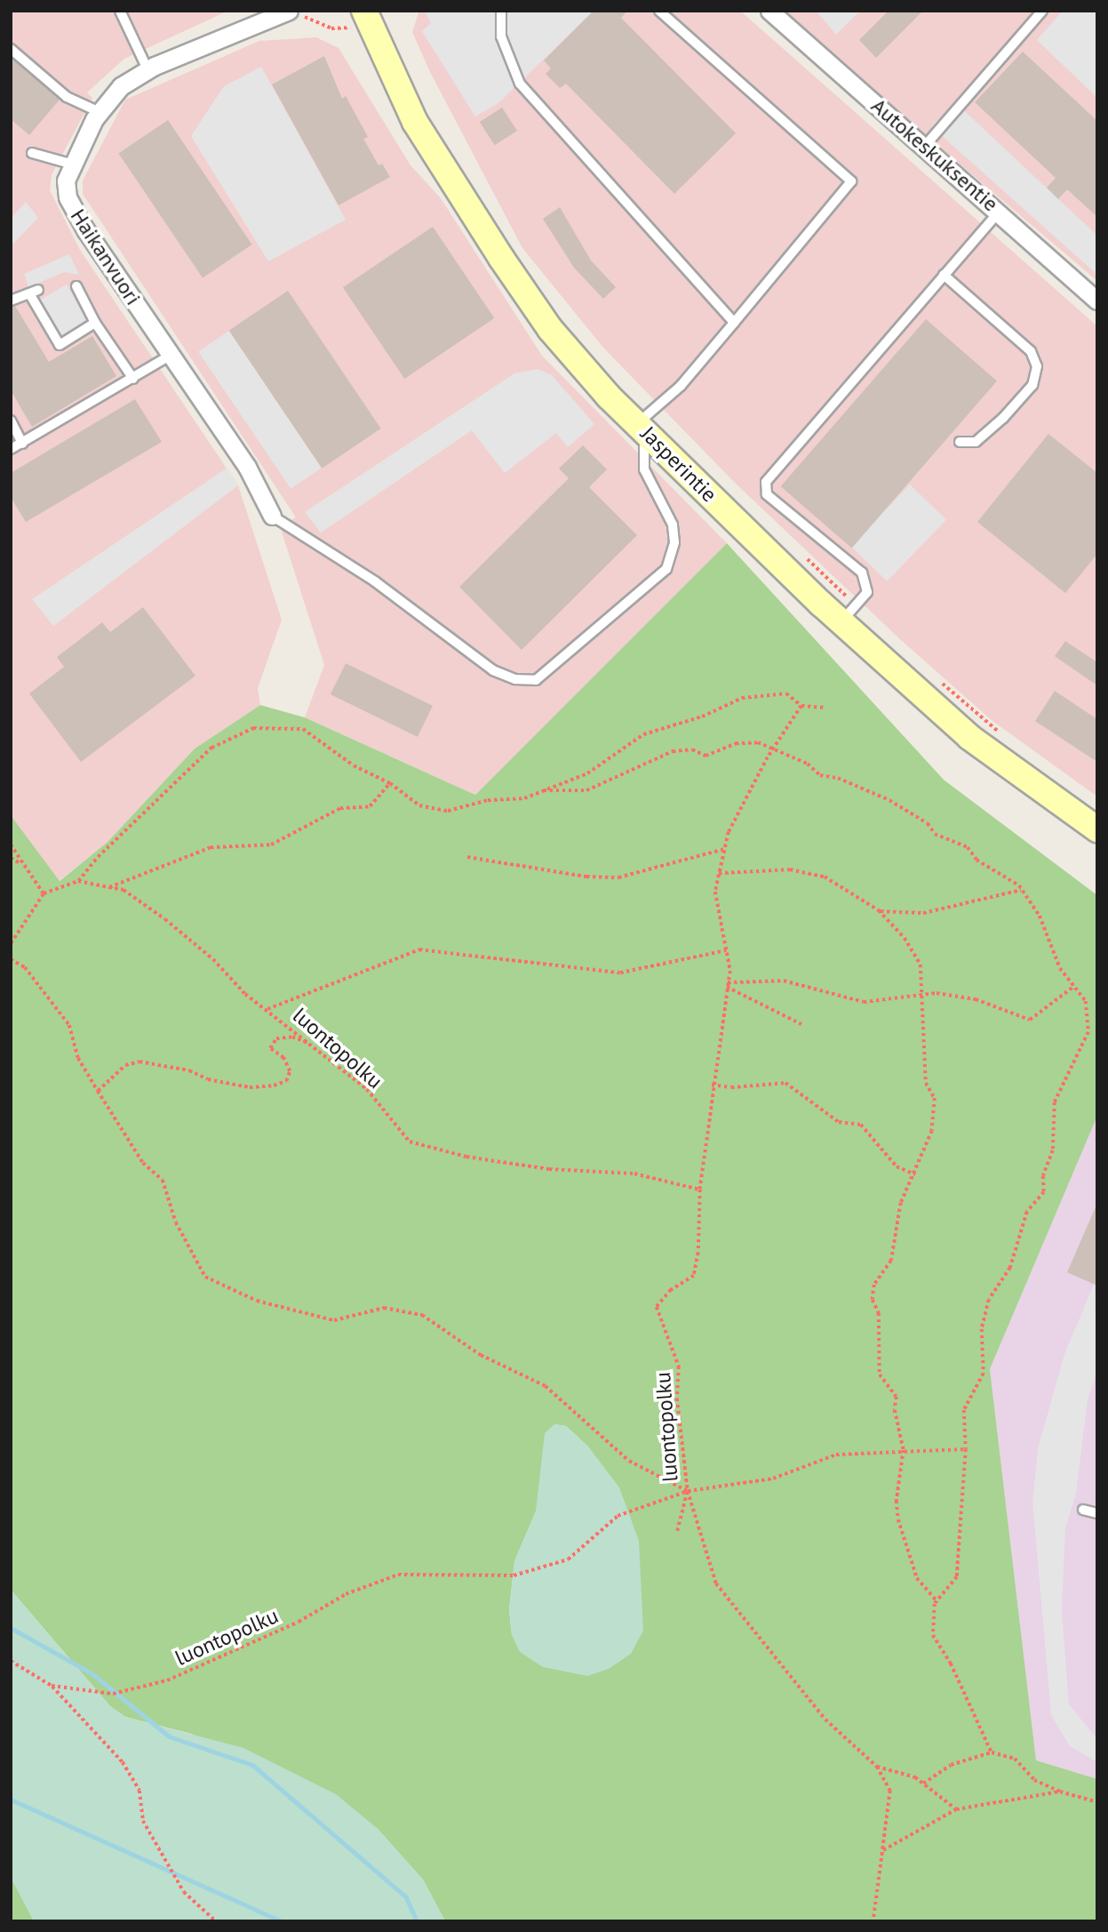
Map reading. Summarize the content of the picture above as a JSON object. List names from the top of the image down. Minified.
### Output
{"streets":{"main road":["Jasperintie"],"street":["Autokeskuksentie","Haikanvuori"],"path":["luontopolku"]}}
